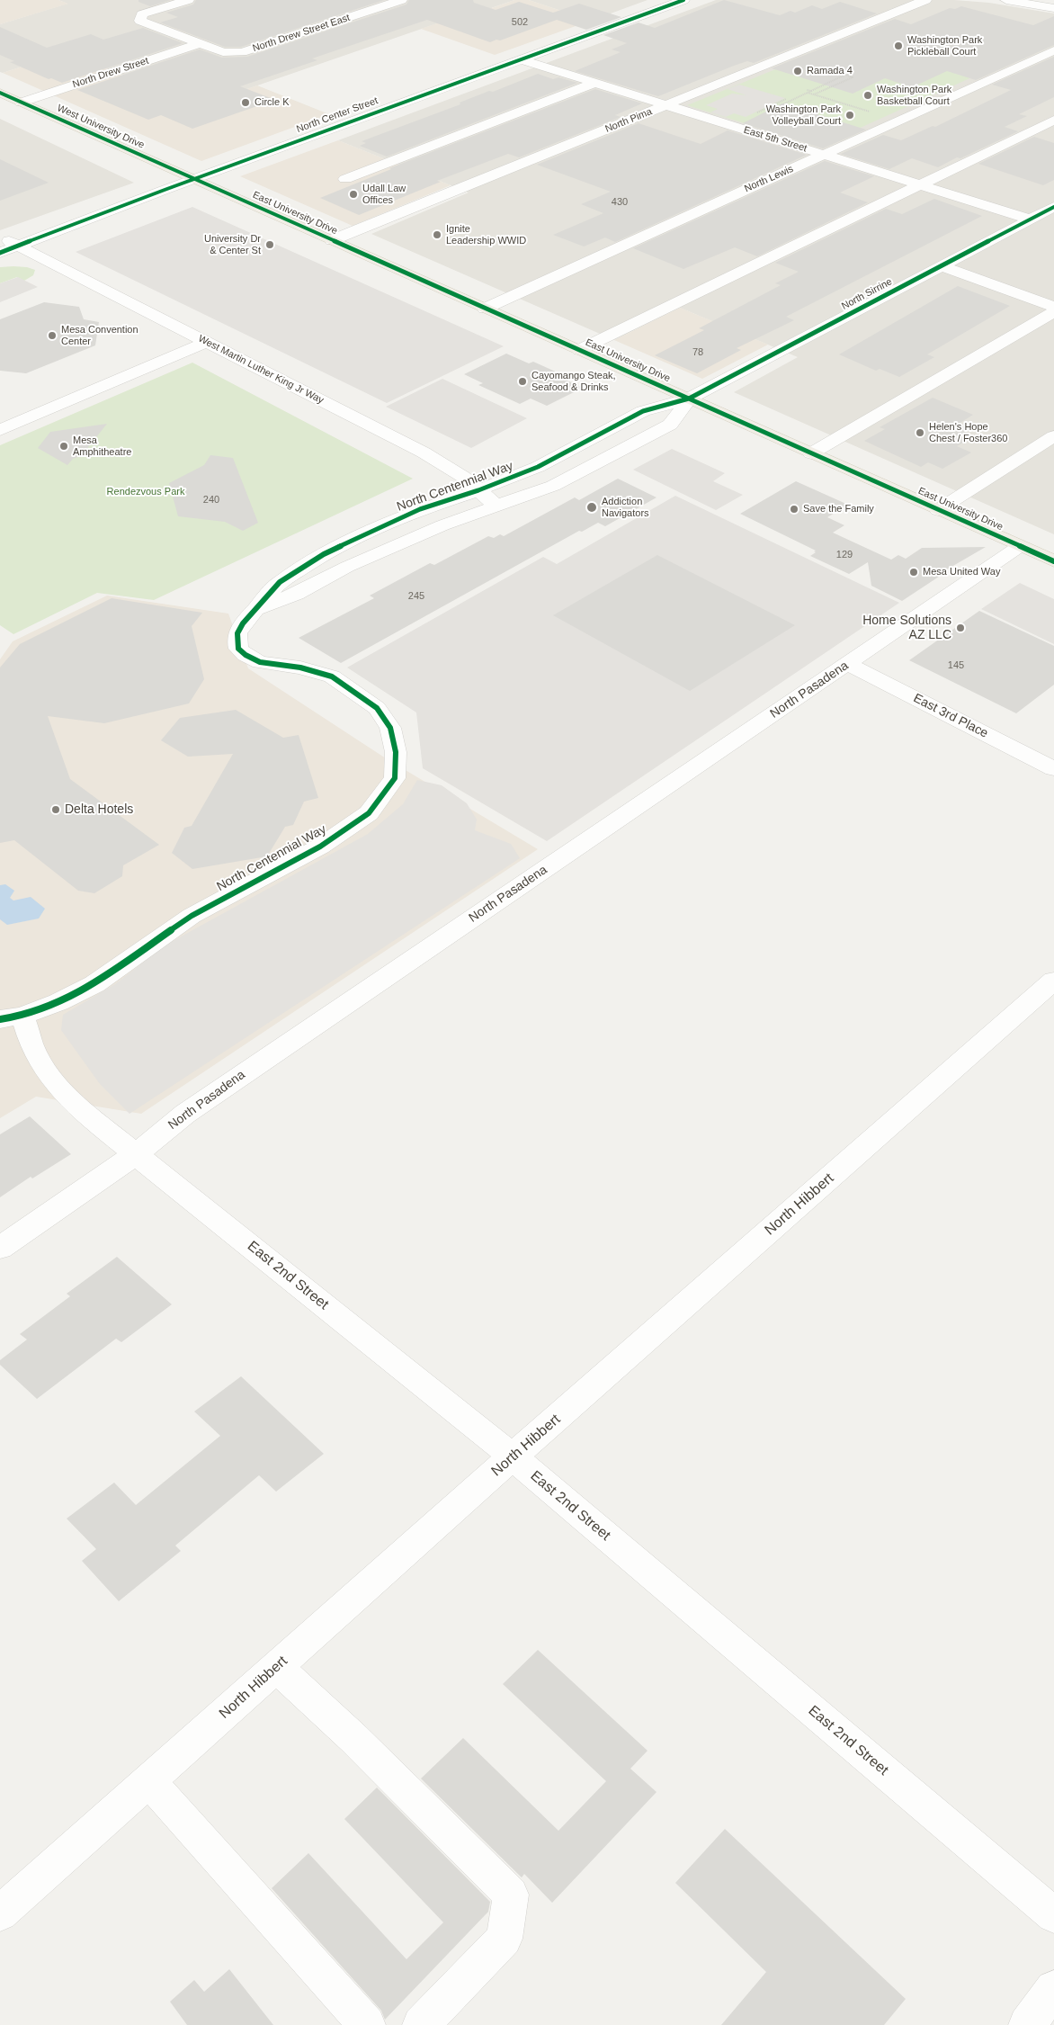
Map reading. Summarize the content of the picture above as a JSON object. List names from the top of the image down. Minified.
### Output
{"streets":{"main road":["West University Drive","East University Drive"],"street":["North Drew Street East","North Drew Street","North Center Street","North Pima","East 5th Street","North Lewis","North Sirrine","West Martin Luther King Jr Way","North Centennial Way","North Pasadena","East 3rd Place","North Hibbert","East 2nd Street"]},"crossings":[["North Drew Street East","North Drew Street"],["North Drew Street","West University Drive"],["North Center Street","West University Drive"],["North Center Street","East 5th Street"],["North Center Street","East University Drive"],["North Center Street","West Martin Luther King Jr Way"],["North Pima","East 5th Street"],["North Pima","East University Drive"],["West University Drive","East University Drive"],["East 5th Street","North Lewis"],["East 5th Street","North Sirrine"],["North Lewis","East University Drive"],["East University Drive","North Sirrine"],["East University Drive","North Centennial Way"],["East University Drive","North Pasadena"],["North Sirrine","North Centennial Way"],["West Martin Luther King Jr Way","North Centennial Way"],["North Centennial Way","East 2nd Street"],["North Pasadena","East 3rd Place"],["North Pasadena","East 2nd Street"],["North Hibbert","East 2nd Street"]],"parks":["Rendezvous Park"],"places":["Washington Park Pickleball Court","Ramada 4","Washington Park Basketball Court","Circle K","Washington Park Volleyball Court","Udall Law Offices","Ignite Leadership WWID","University Dr & Center St","Mesa Convention Center","Cayomango Steak, Seafood & Drinks","Helen's Hope Chest / Foster360","Mesa Amphitheatre","Addiction Navigators","Save the Family","Mesa United Way","Home Solutions AZ LLC","Delta Hotels"],"house_numbers":["502","430","78","240","129","245","145"]}
